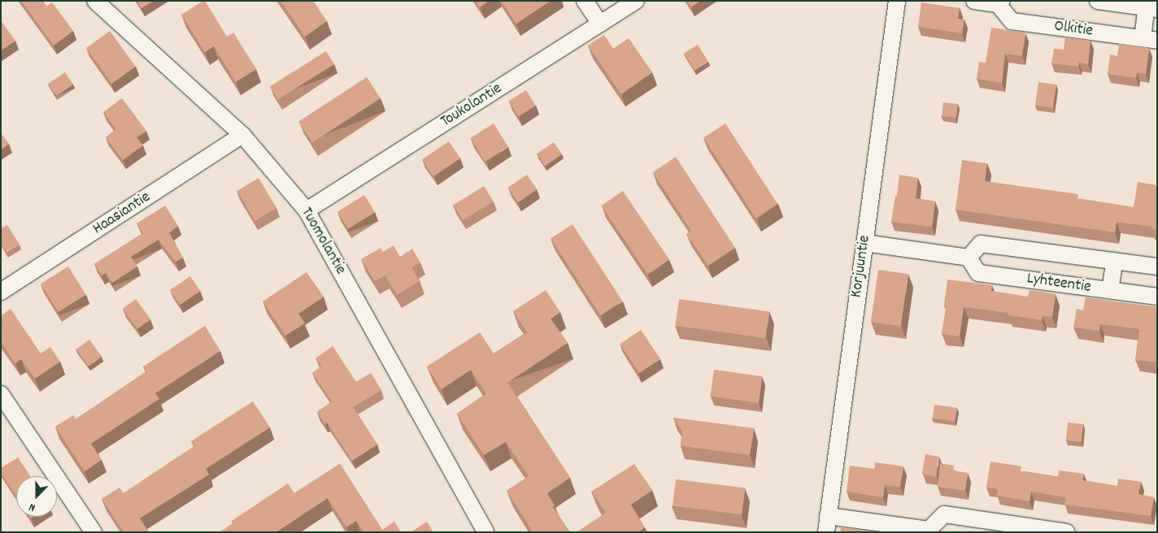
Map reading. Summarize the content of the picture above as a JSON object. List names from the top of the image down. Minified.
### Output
{"streets":{"street":["Olkitie","Toukolantie","Haasiantie","Tuomolantie","Korjuuntie","Lyhteentie"]},"crossings":[["Toukolantie","Tuomolantie"],["Haasiantie","Tuomolantie"]],"north":"bottom"}
